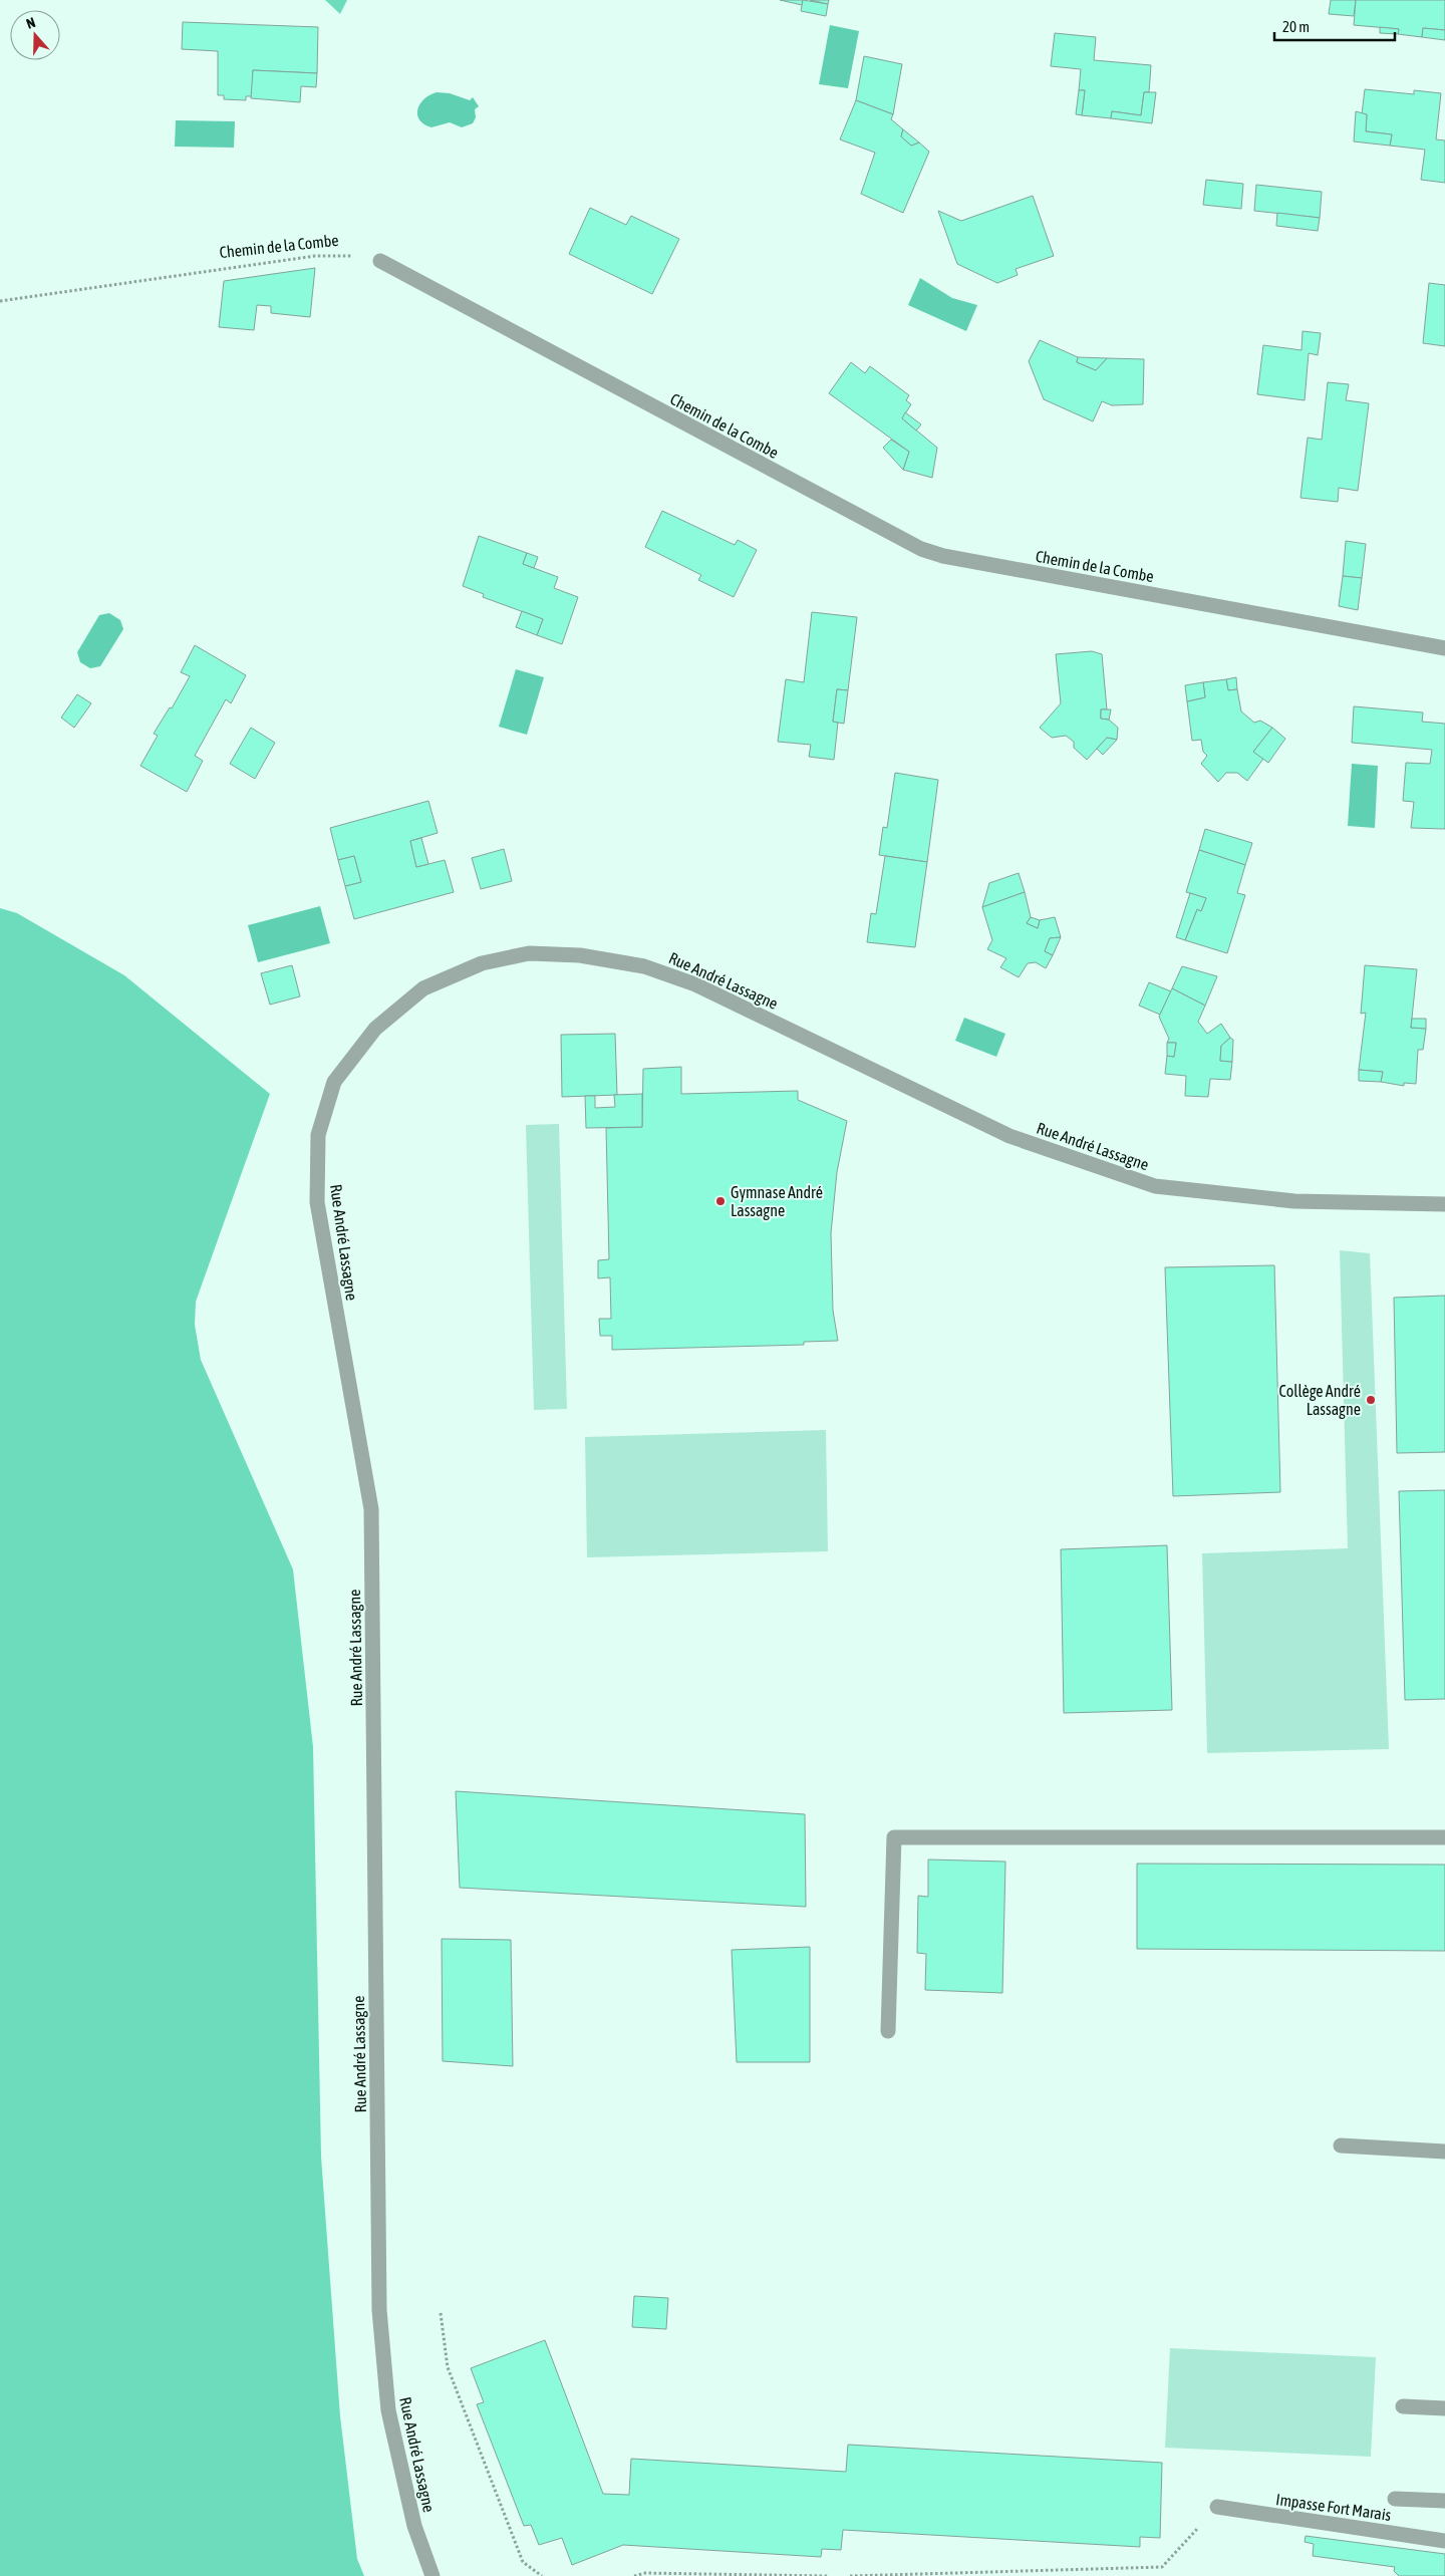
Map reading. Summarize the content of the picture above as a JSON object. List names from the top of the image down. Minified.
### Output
{"streets":{"street":["Chemin de la Combe","Rue André Lassagne","Impasse Fort Marais"]},"places":["Gymnase André Lassagne","Collège André Lassagne"],"scale_bar":"20 m","north":"top"}
